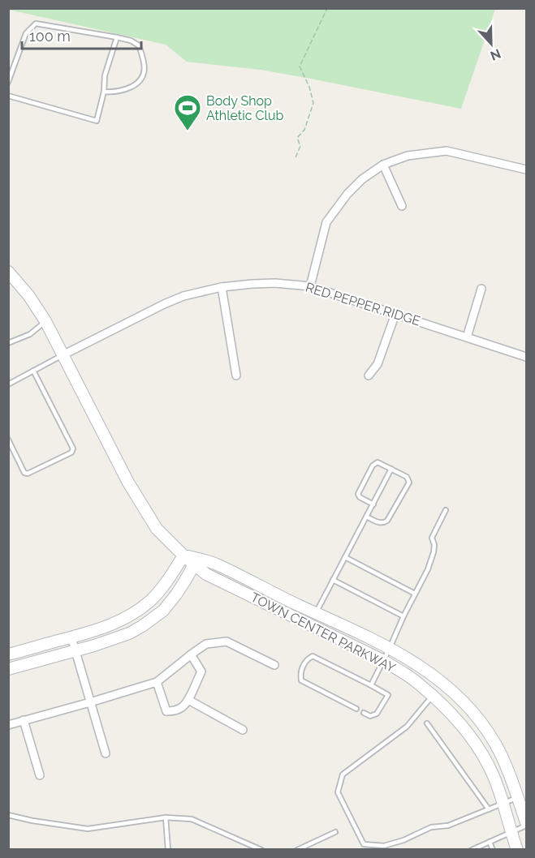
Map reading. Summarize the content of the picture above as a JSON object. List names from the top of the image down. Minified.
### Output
{"streets":{"street":["RED PEPPER RIDGE","TOWN CENTER PARKWAY"]},"places":{"sports":["Body Shop Athletic Club"]},"scale_bar":"100 m","north":"bottom"}
